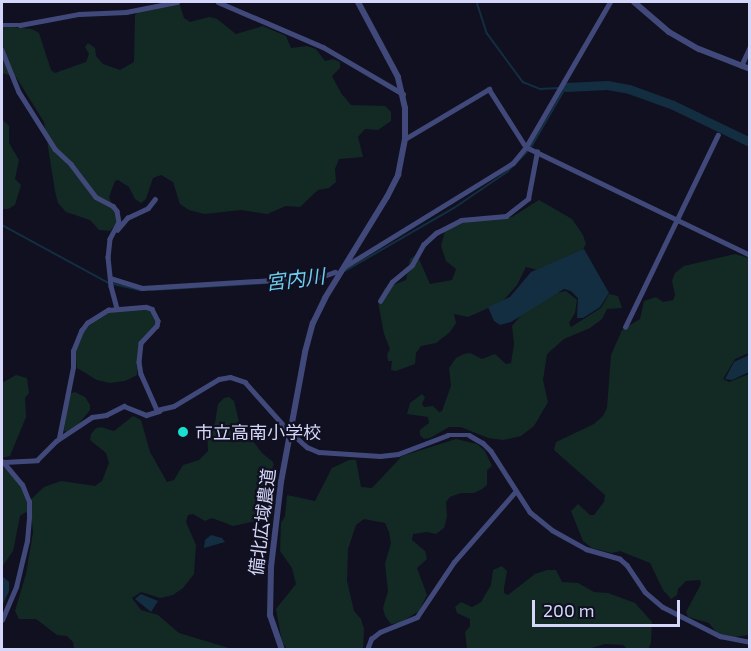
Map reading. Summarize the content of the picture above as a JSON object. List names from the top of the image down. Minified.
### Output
{"streets":{"street":["備北広域農道"]},"water":["宮内川"],"places":["市立高南小学校"],"scale_bar":"200 m"}
